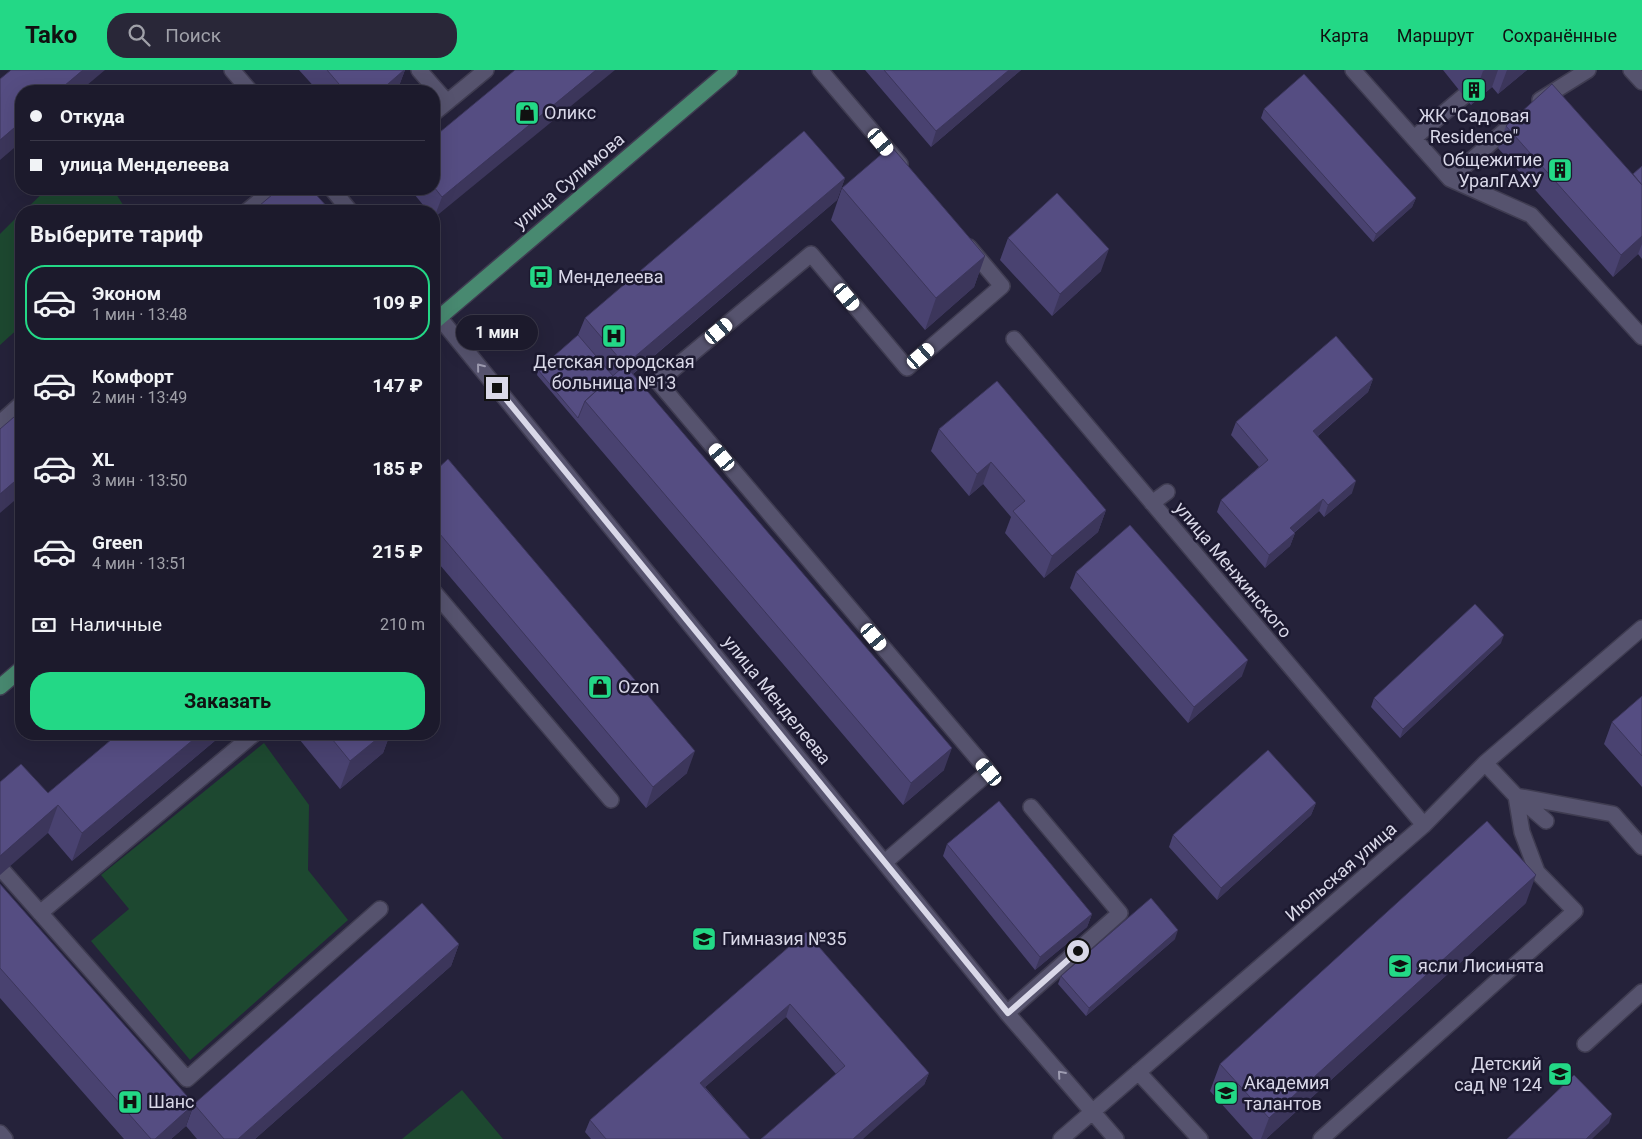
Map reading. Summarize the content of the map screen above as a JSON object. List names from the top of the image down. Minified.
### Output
{"streets":{"main road":["улица Сулимова"],"street":["улица Менжинского","улица Менделеева","Июльская улица"]},"crossings":[["улица Менжинского","Июльская улица"],["улица Менделеева","Июльская улица"]],"one_way":["улица Менделеева"],"places":{"building":["ЖК \"Садовая Residence\"","Общежитие УралГАХУ"],"shop":["Оликс","Ozon"],"bus stop":["Менделеева"],"hospital":["Детская городская больница №13","Шанс"],"school or university":["Гимназия №35","ясли Лисинята","Детский сад № 124","Академия талантов"]},"page":{"header":"Tako","search":"Поиск","nav":["Карта","Маршрут","Сохранённые"],"banner":["Откуда","улица Менделеева"],"heading":"Выберите тариф","list":[{"name":"Эконом","note":"1 мин · 13:48","value":"109 ₽"},{"name":"Комфорт","note":"2 мин · 13:49","value":"147 ₽"},{"name":"XL","note":"3 мин · 13:50","value":"185 ₽"},{"name":"Green","note":"4 мин · 13:51","value":"215 ₽"}],"bubble":"1 мин","pay":["Наличные","210 m"],"buttons":"Заказать"}}
